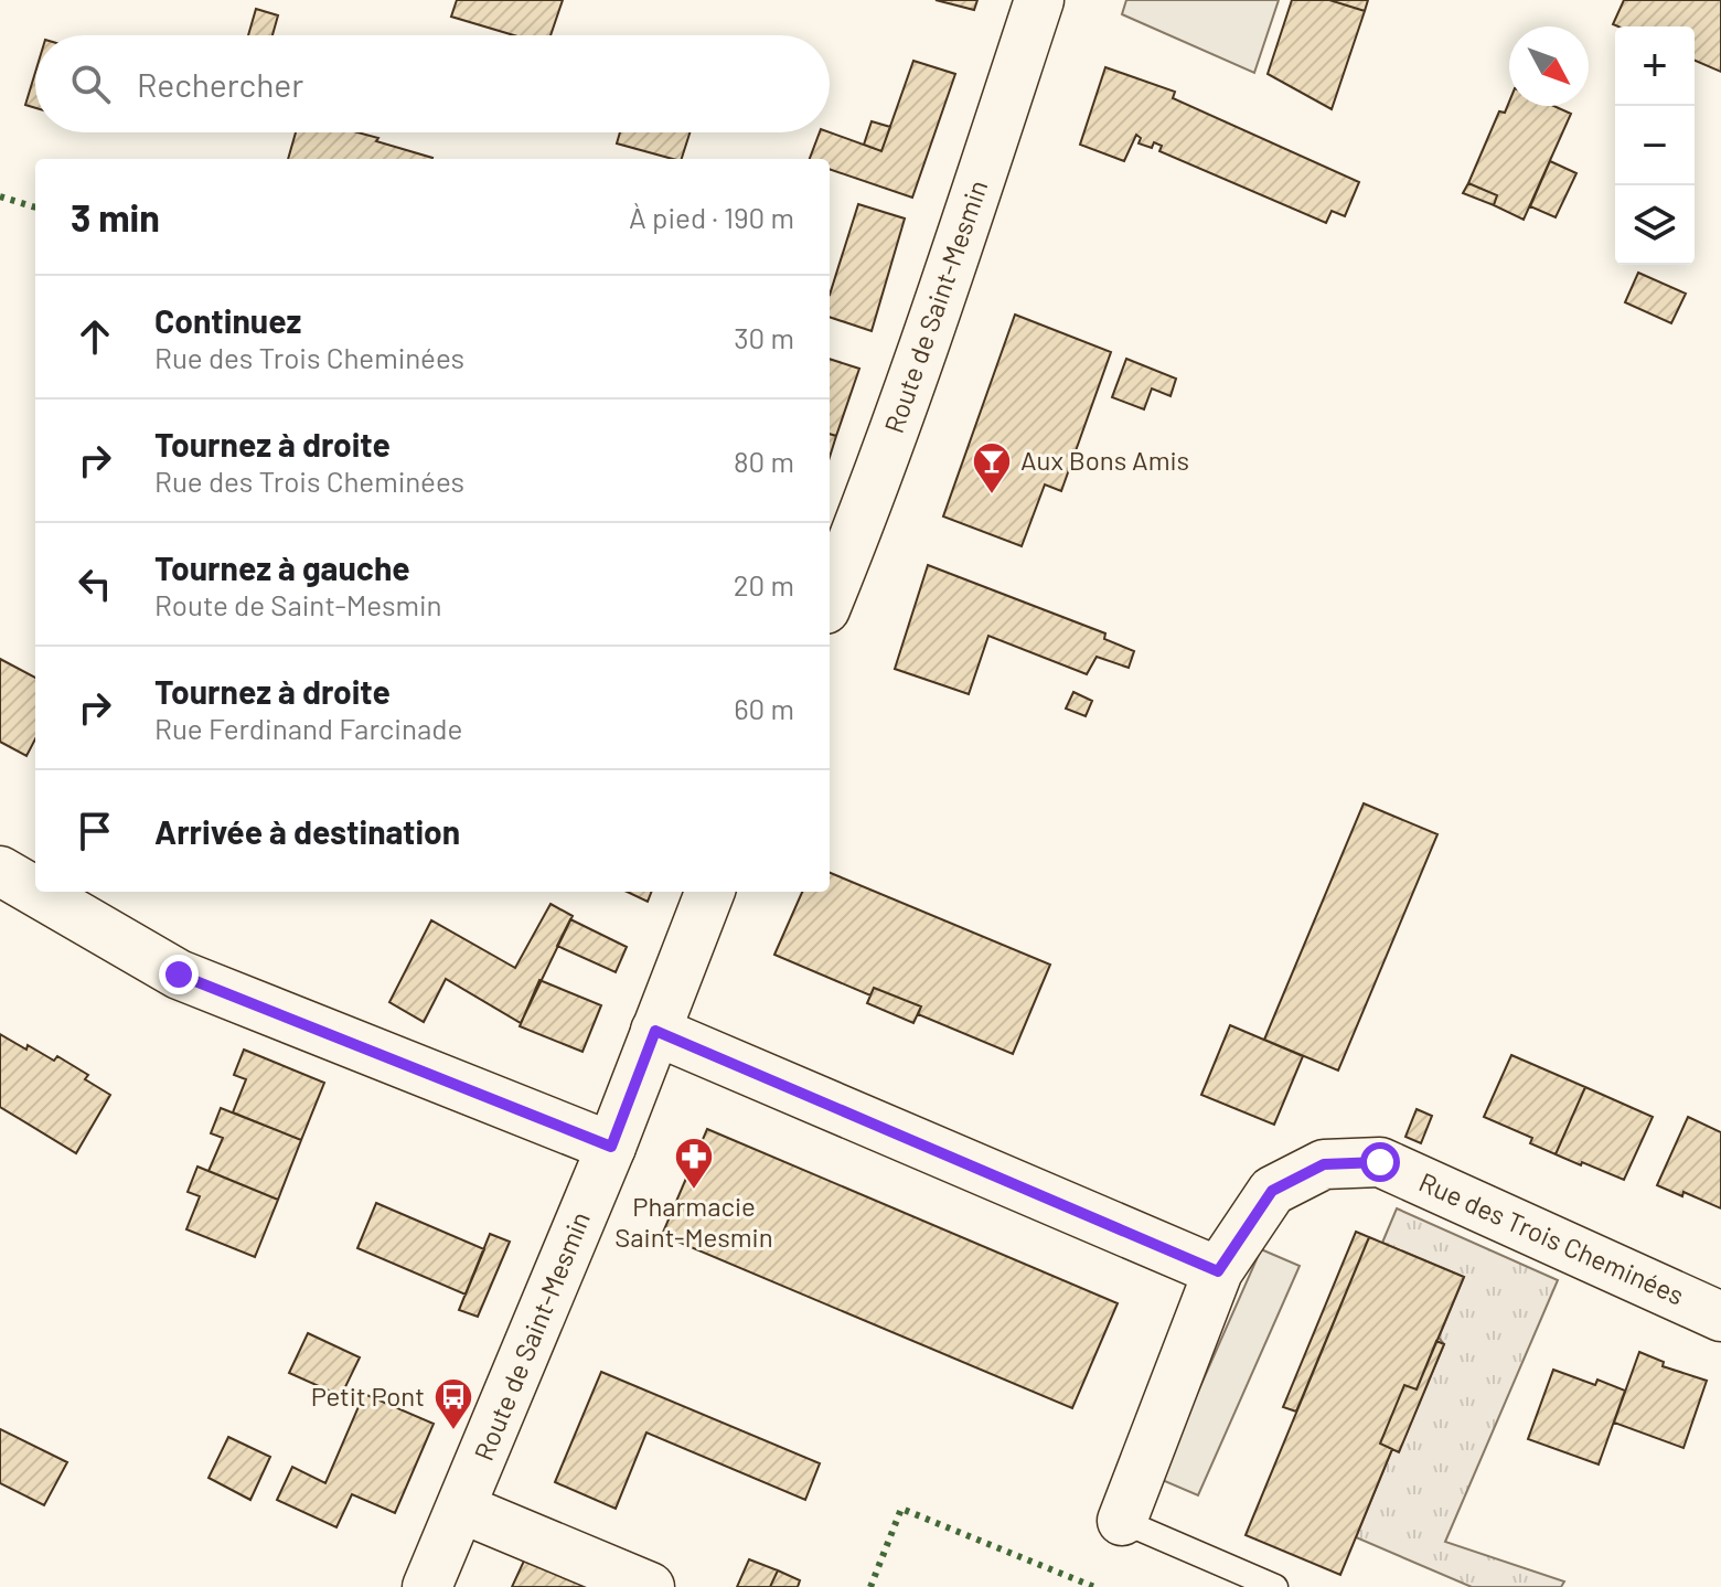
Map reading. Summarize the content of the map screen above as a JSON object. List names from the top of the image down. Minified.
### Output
{"streets":{"street":["Route de Saint-Mesmin","Rue des Trois Cheminées"]},"places":{"bar":["Aux Bons Amis"],"pharmacy":["Pharmacie Saint-Mesmin"],"bus stop":["Petit Pont"]},"north":"bottom right","page":{"map_buttons":["+","−"],"search":"Rechercher","heading":["3 min","À pied · 190 m"],"list":[["Continuez","Rue des Trois Cheminées","30 m"],["Tournez à droite","Rue des Trois Cheminées","80 m"],["Tournez à gauche","Route de Saint-Mesmin","20 m"],["Tournez à droite","Rue Ferdinand Farcinade","60 m"],"Arrivée à destination"]}}
